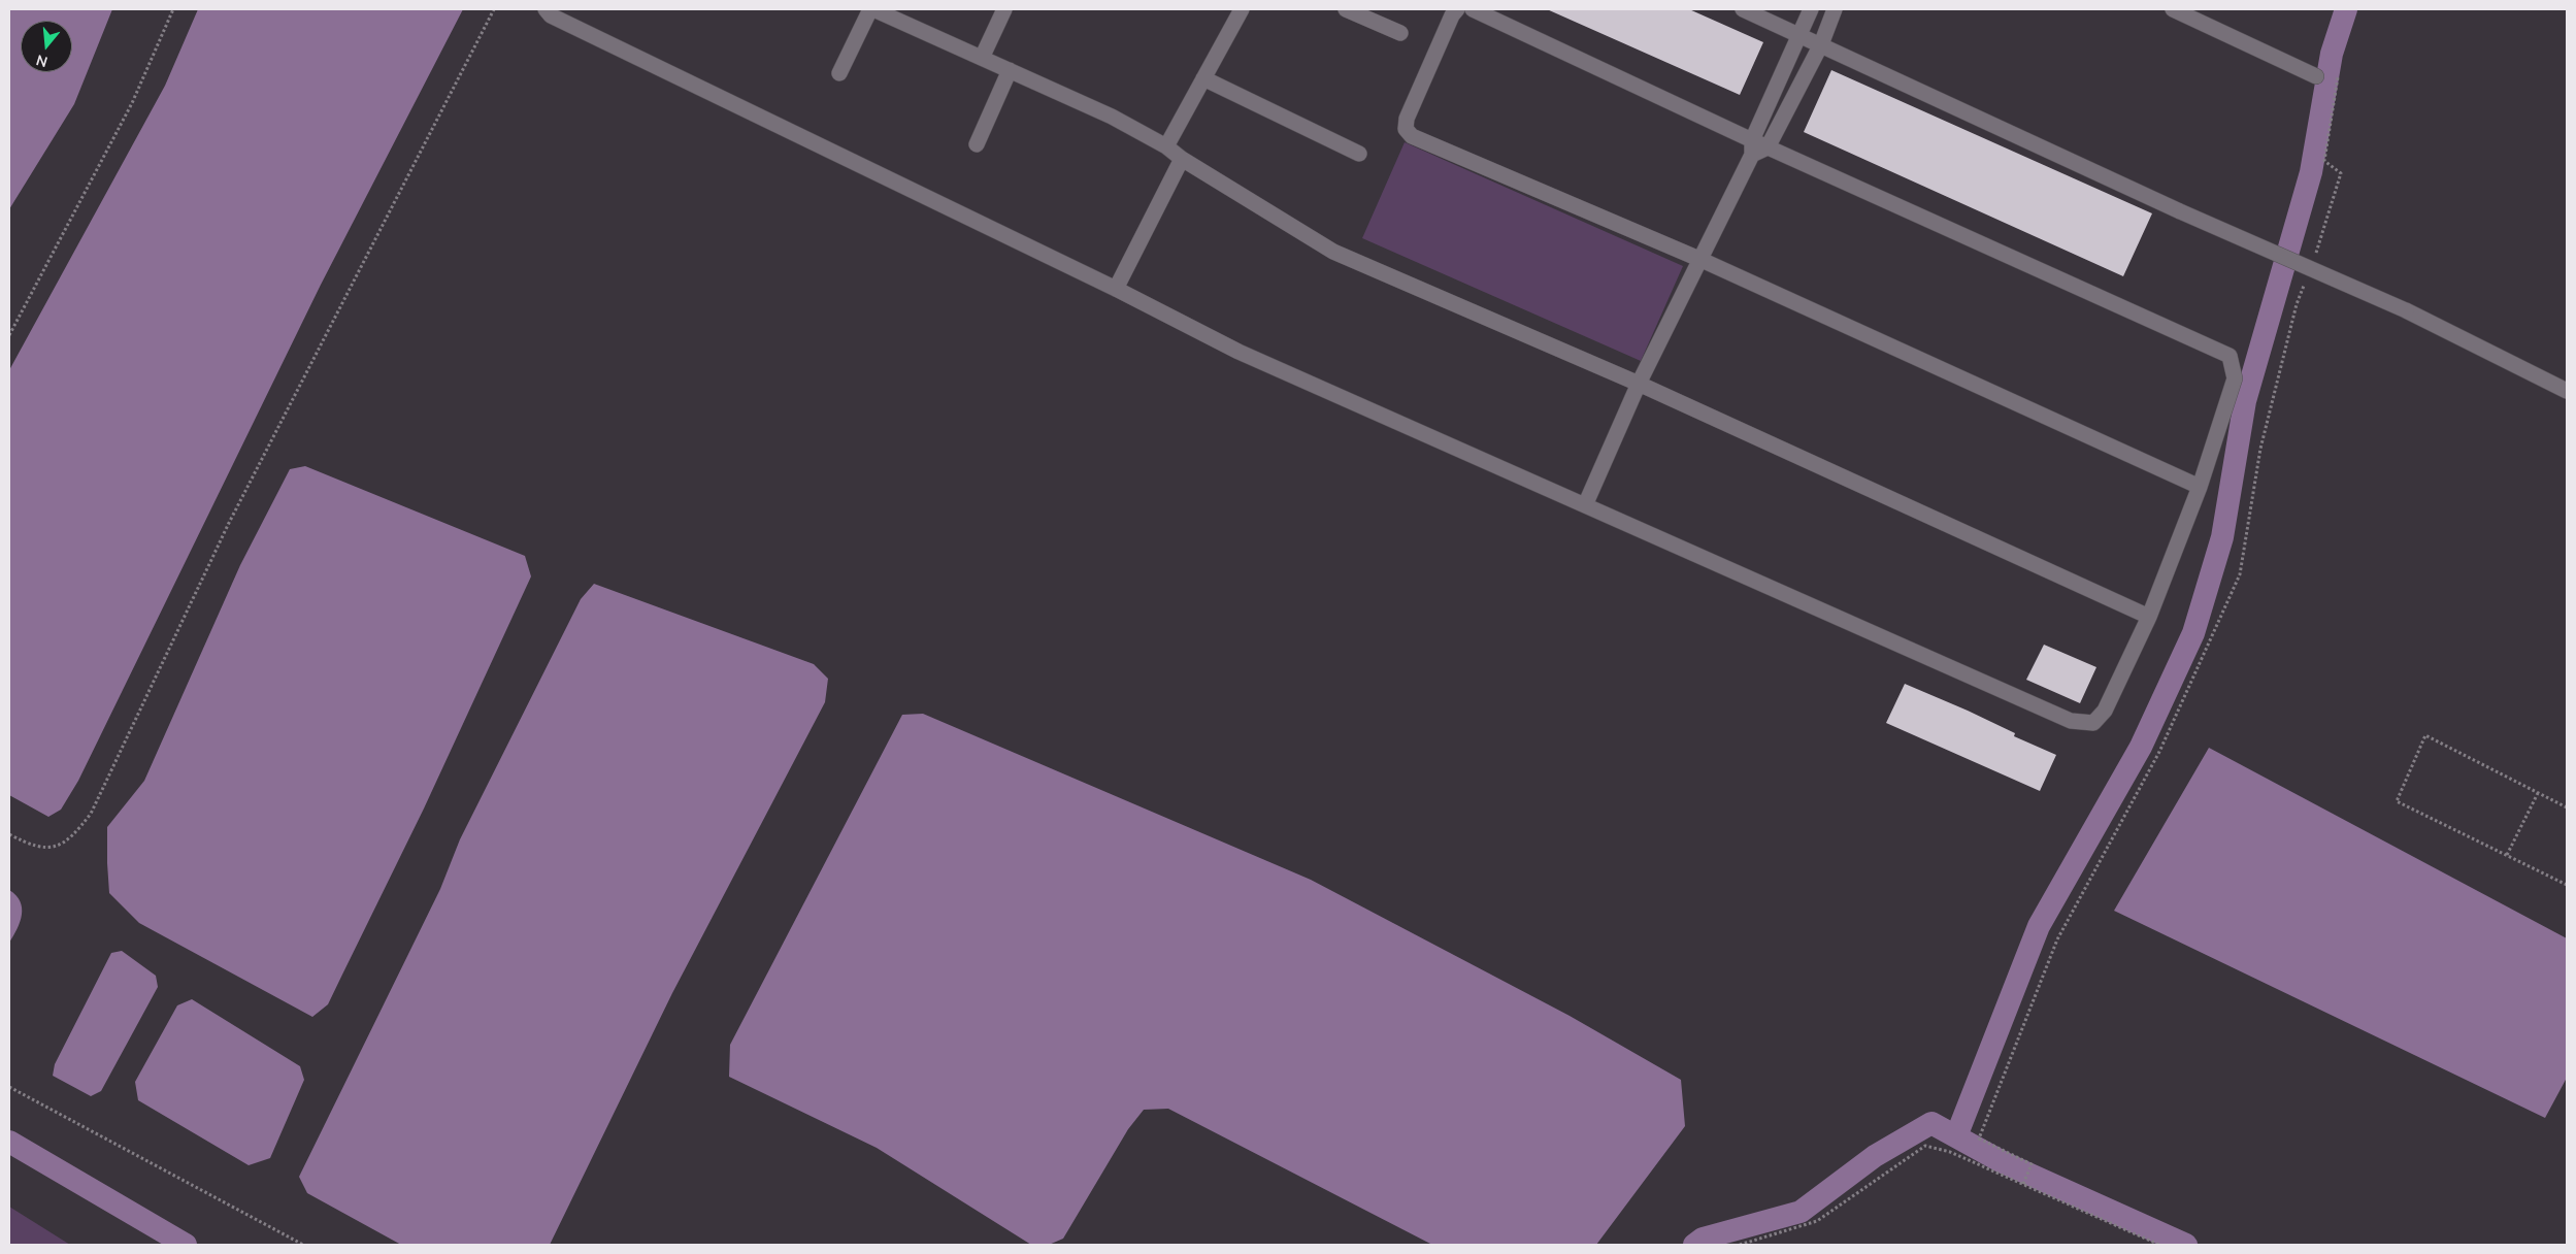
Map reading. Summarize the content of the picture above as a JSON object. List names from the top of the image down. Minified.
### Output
{"north":"bottom"}
